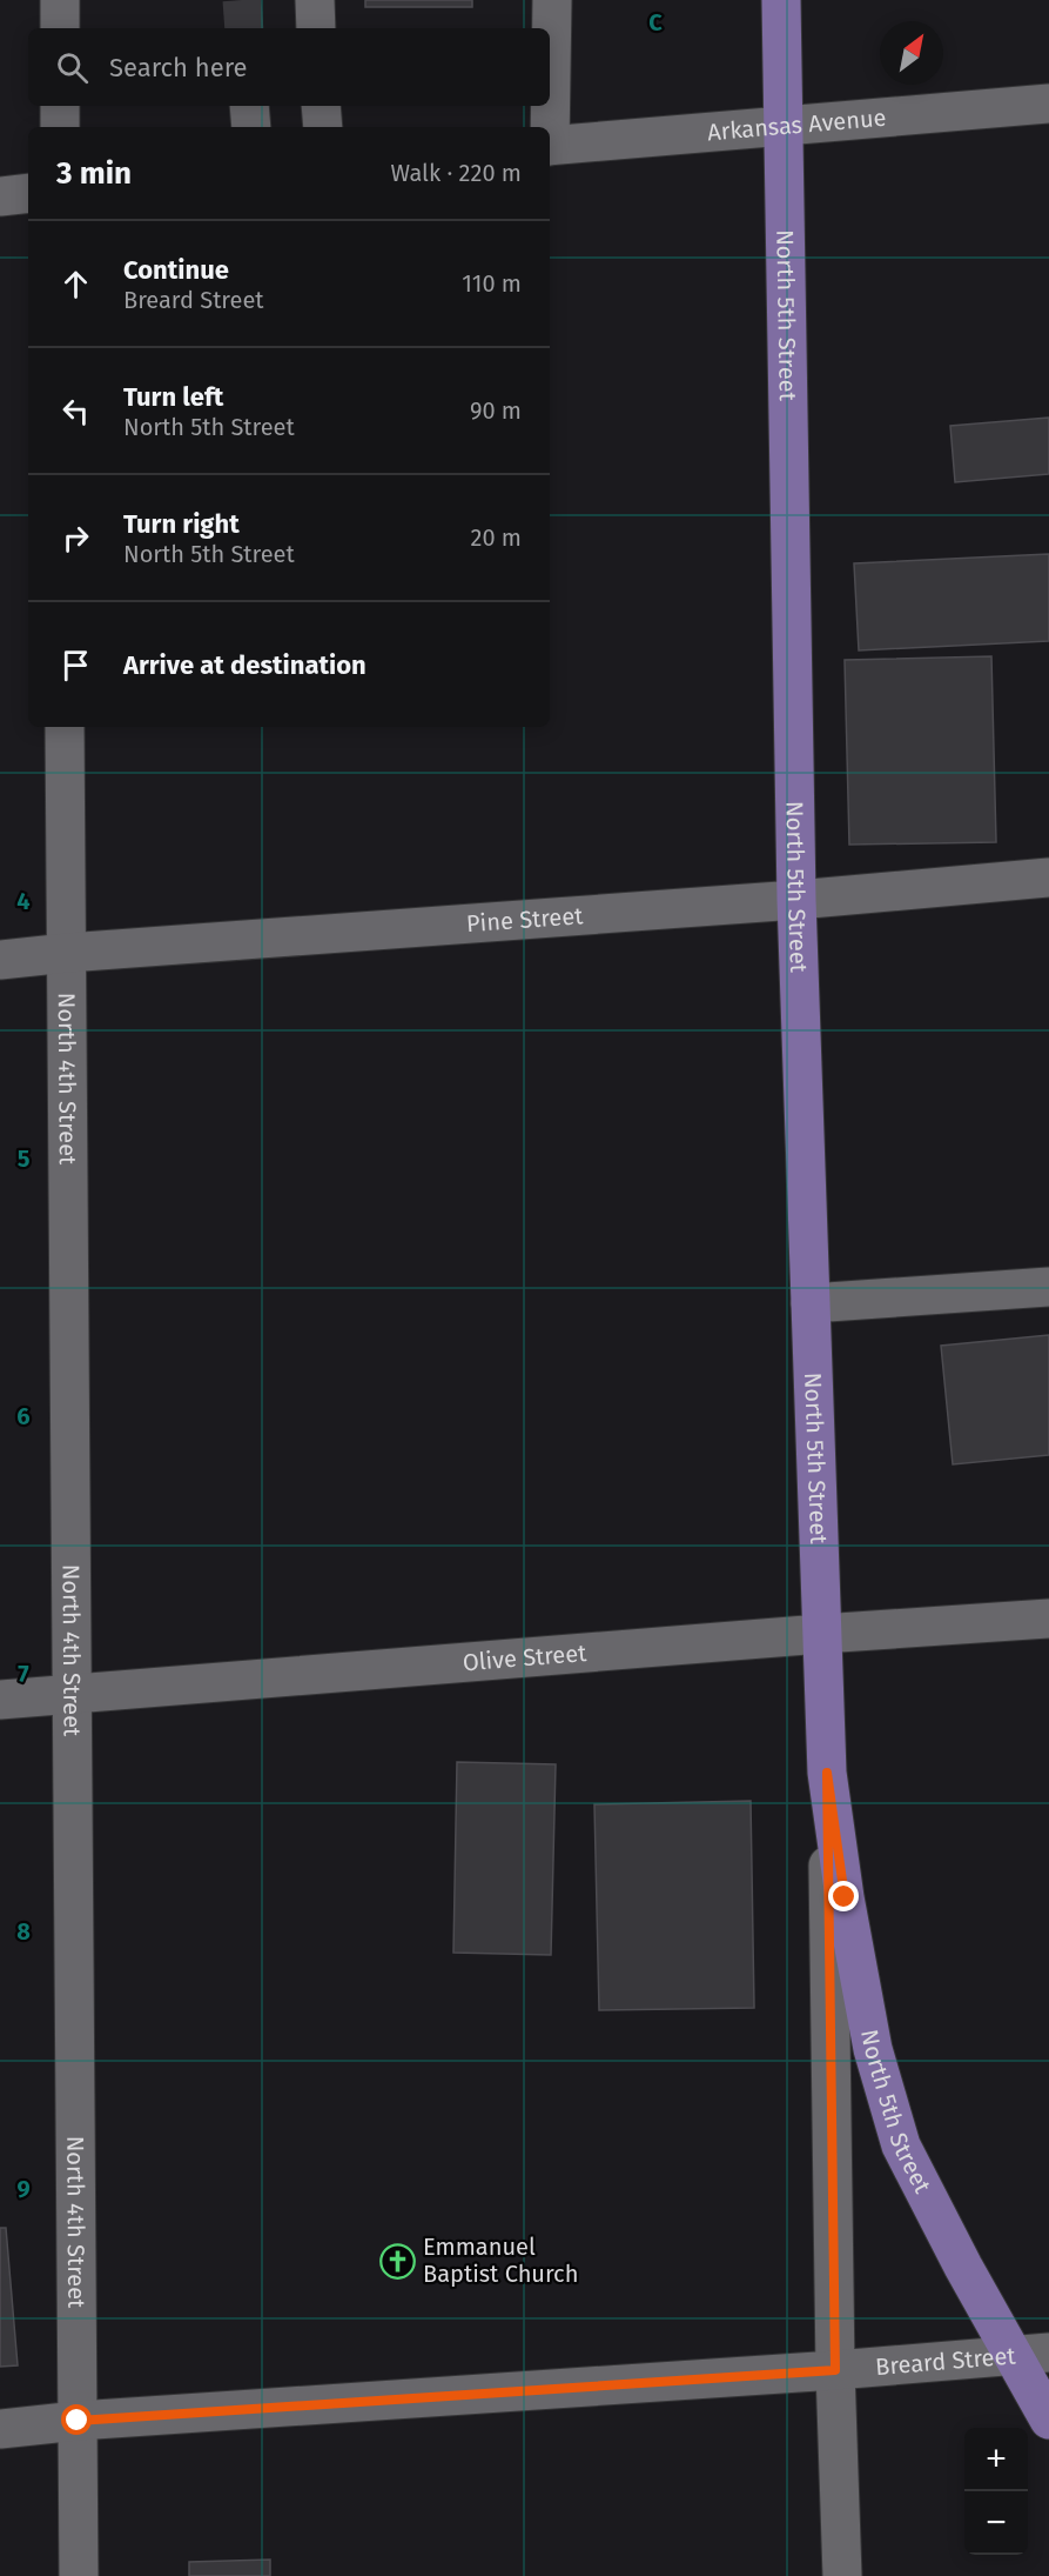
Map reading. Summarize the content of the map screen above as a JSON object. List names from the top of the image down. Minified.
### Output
{"streets":{"main road":["North 5th Street"],"street":["Arkansas Avenue","Pine Street","North 4th Street","Olive Street","Breard Street"]},"crossings":[["Arkansas Avenue","North 5th Street"],["North 5th Street","Pine Street"],["North 5th Street","Olive Street"],["North 5th Street","Breard Street"],["Pine Street","North 4th Street"],["North 4th Street","Olive Street"],["North 4th Street","Breard Street"]],"places":{"church":["Emmanuel Baptist Church"]},"north":"top right","page":{"search":"Search here","heading":["3 min","Walk · 220 m"],"list":[["Continue","Breard Street","110 m"],["Turn left","North 5th Street","90 m"],["Turn right","North 5th Street","20 m"],"Arrive at destination"],"map_buttons":["+","−"]},"grid":{"columns":["C"],"rows":["4","5","6","7","8","9"]}}
